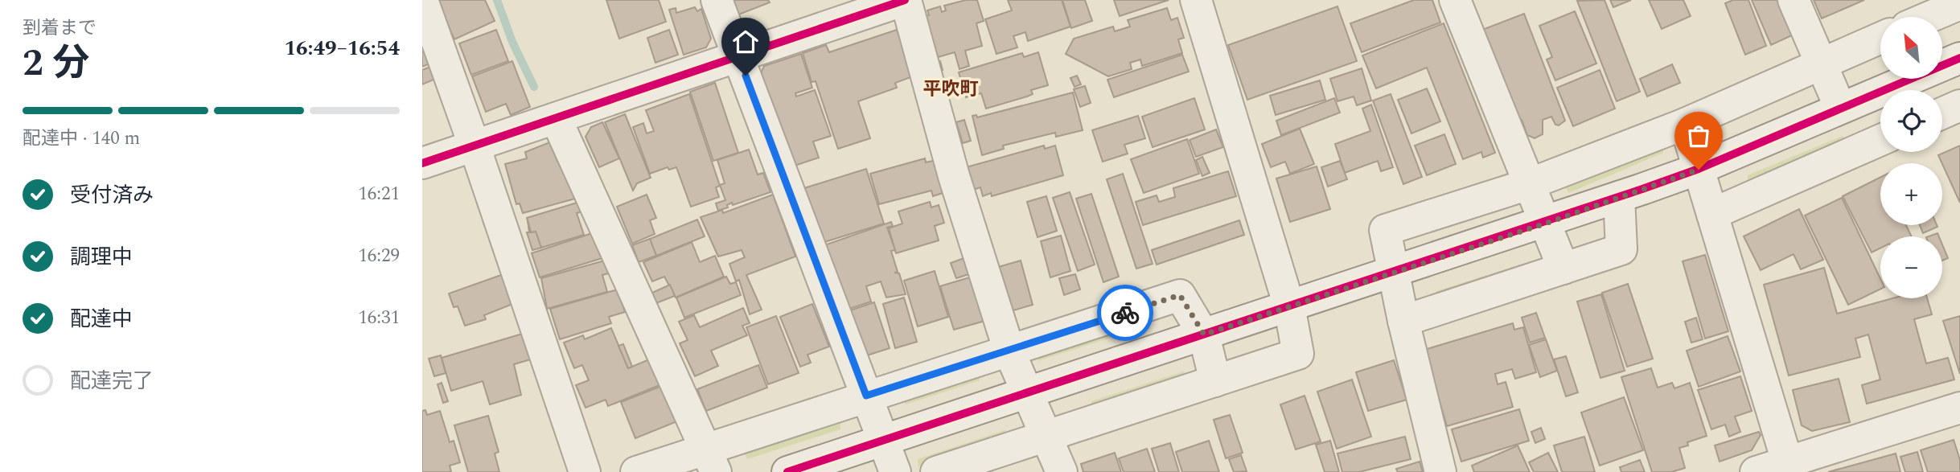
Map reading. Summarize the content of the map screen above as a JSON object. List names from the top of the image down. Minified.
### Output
{"districts":["平吹町"],"north":"top left","page":{"heading":["2 分","到着まで","16:49–16:54"],"map_buttons":["+","−"],"bar":"配達中 · 140 m","list":[["受付済み","16:21"],["調理中","16:29"],["配達中","16:31"],"配達完了"]}}
